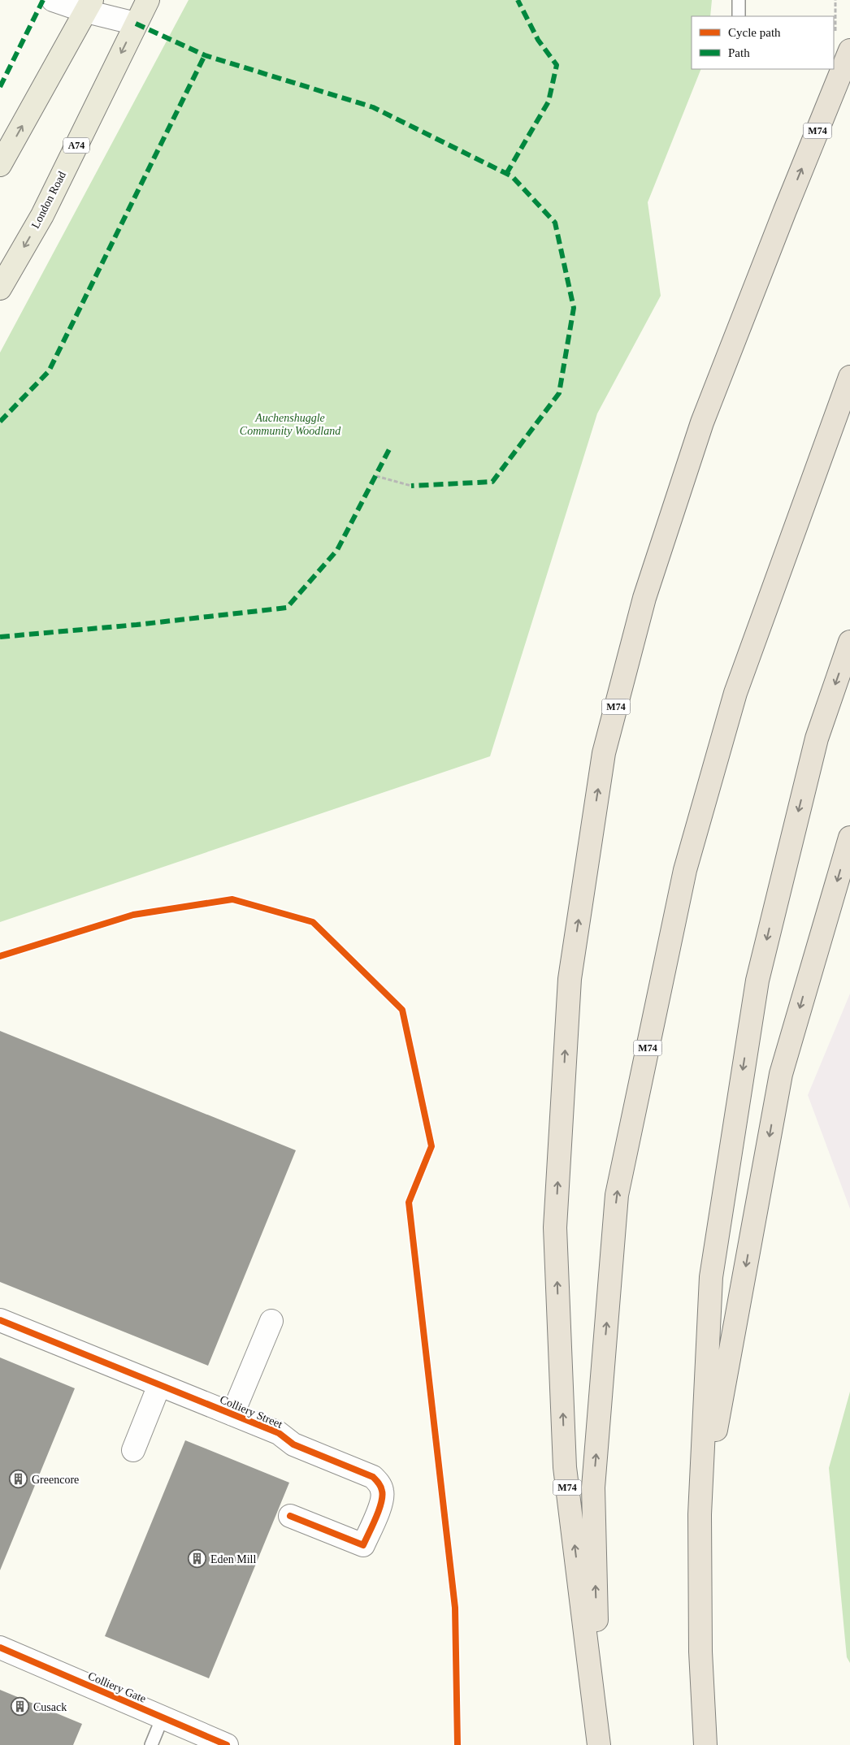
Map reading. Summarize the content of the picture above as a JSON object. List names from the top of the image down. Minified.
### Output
{"streets":{"highway":["M74"],"main road":["A74","London Road"],"street":["Colliery Street","Colliery Gate"]},"parks":["Auchenshuggle Community Woodland"],"places":{"building":["Greencore","Eden Mill","Cusack"]},"legend":["Cycle path","Path"]}
